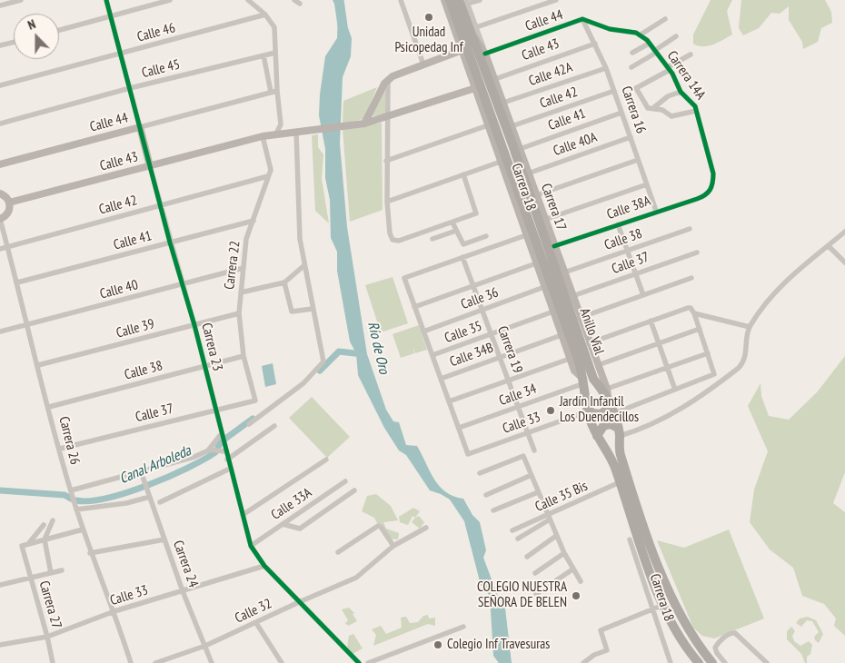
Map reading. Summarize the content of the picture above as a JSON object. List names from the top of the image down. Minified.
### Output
{"streets":{"highway":["Anillo Víal"],"street":["Calle 44","Calle 46","Calle 43","Calle 45","Calle 42A","Carrera 14A","Calle 42","Carrera 16","Calle 41","Calle 40A","Carrera 18","Carrera 17","Calle 38A","Calle 38","Calle 37","Carrera 22","Calle 40","Calle 36","Calle 39","Calle 35","Carrera 23","Carrera 19","Calle 34B","Calle 34","Calle 33","Carrera 26","Calle 35 Bis","Calle 33A","Carrera 24","Carrera 27","Calle 32"]},"crossings":[["Calle 44","Carrera 14A"],["Calle 44","Carrera 16"],["Calle 44","Carrera 17"],["Calle 44","Carrera 23"],["Calle 46","Carrera 23"],["Calle 43","Carrera 16"],["Calle 43","Carrera 18"],["Calle 43","Carrera 17"],["Calle 43","Carrera 22"],["Calle 43","Carrera 23"],["Calle 45","Carrera 23"],["Calle 42A","Carrera 16"],["Calle 42A","Carrera 17"],["Carrera 14A","Calle 38A"],["Calle 42","Carrera 16"],["Calle 42","Carrera 17"],["Calle 42","Carrera 22"],["Calle 42","Carrera 23"],["Calle 42","Carrera 26"],["Carrera 16","Calle 41"],["Carrera 16","Calle 40A"],["Carrera 16","Calle 38A"],["Calle 41","Carrera 17"],["Calle 41","Carrera 22"],["Calle 41","Carrera 23"],["Calle 41","Carrera 26"],["Calle 40A","Carrera 17"],["Carrera 18","Calle 36"],["Carrera 18","Anillo Víal"],["Carrera 18","Calle 35"],["Carrera 18","Calle 34B"],["Carrera 18","Calle 34"],["Carrera 17","Calle 38A"],["Carrera 17","Calle 38"],["Carrera 17","Calle 37"],["Carrera 17","Anillo Víal"],["Calle 38","Carrera 22"],["Calle 38","Carrera 23"],["Calle 38","Carrera 26"],["Calle 37","Carrera 22"],["Calle 37","Carrera 23"],["Calle 37","Carrera 26"],["Carrera 22","Calle 40"],["Carrera 22","Calle 39"],["Calle 40","Carrera 23"],["Calle 40","Carrera 26"],["Calle 36","Carrera 19"],["Calle 39","Carrera 23"],["Calle 39","Carrera 26"],["Anillo Víal","Calle 34"],["Anillo Víal","Calle 33"],["Anillo Víal","Calle 35 Bis"],["Calle 35","Carrera 19"],["Carrera 23","Calle 33"],["Carrera 23","Calle 33A"],["Carrera 23","Calle 32"],["Carrera 19","Calle 34B"],["Carrera 19","Calle 34"],["Carrera 19","Calle 33"],["Calle 34","Calle 33"],["Calle 33","Carrera 26"],["Calle 33","Carrera 24"],["Calle 33","Carrera 27"],["Carrera 24","Calle 32"]],"water":["Río de Oro","Canal Arboleda"],"places":["Unidad Psicopedag Inf","Jardín Infantil Los Duendecillos","COLEGIO NUESTRA SEÑORA DE BELEN","Colegio Inf Travesuras"],"north":"top"}
